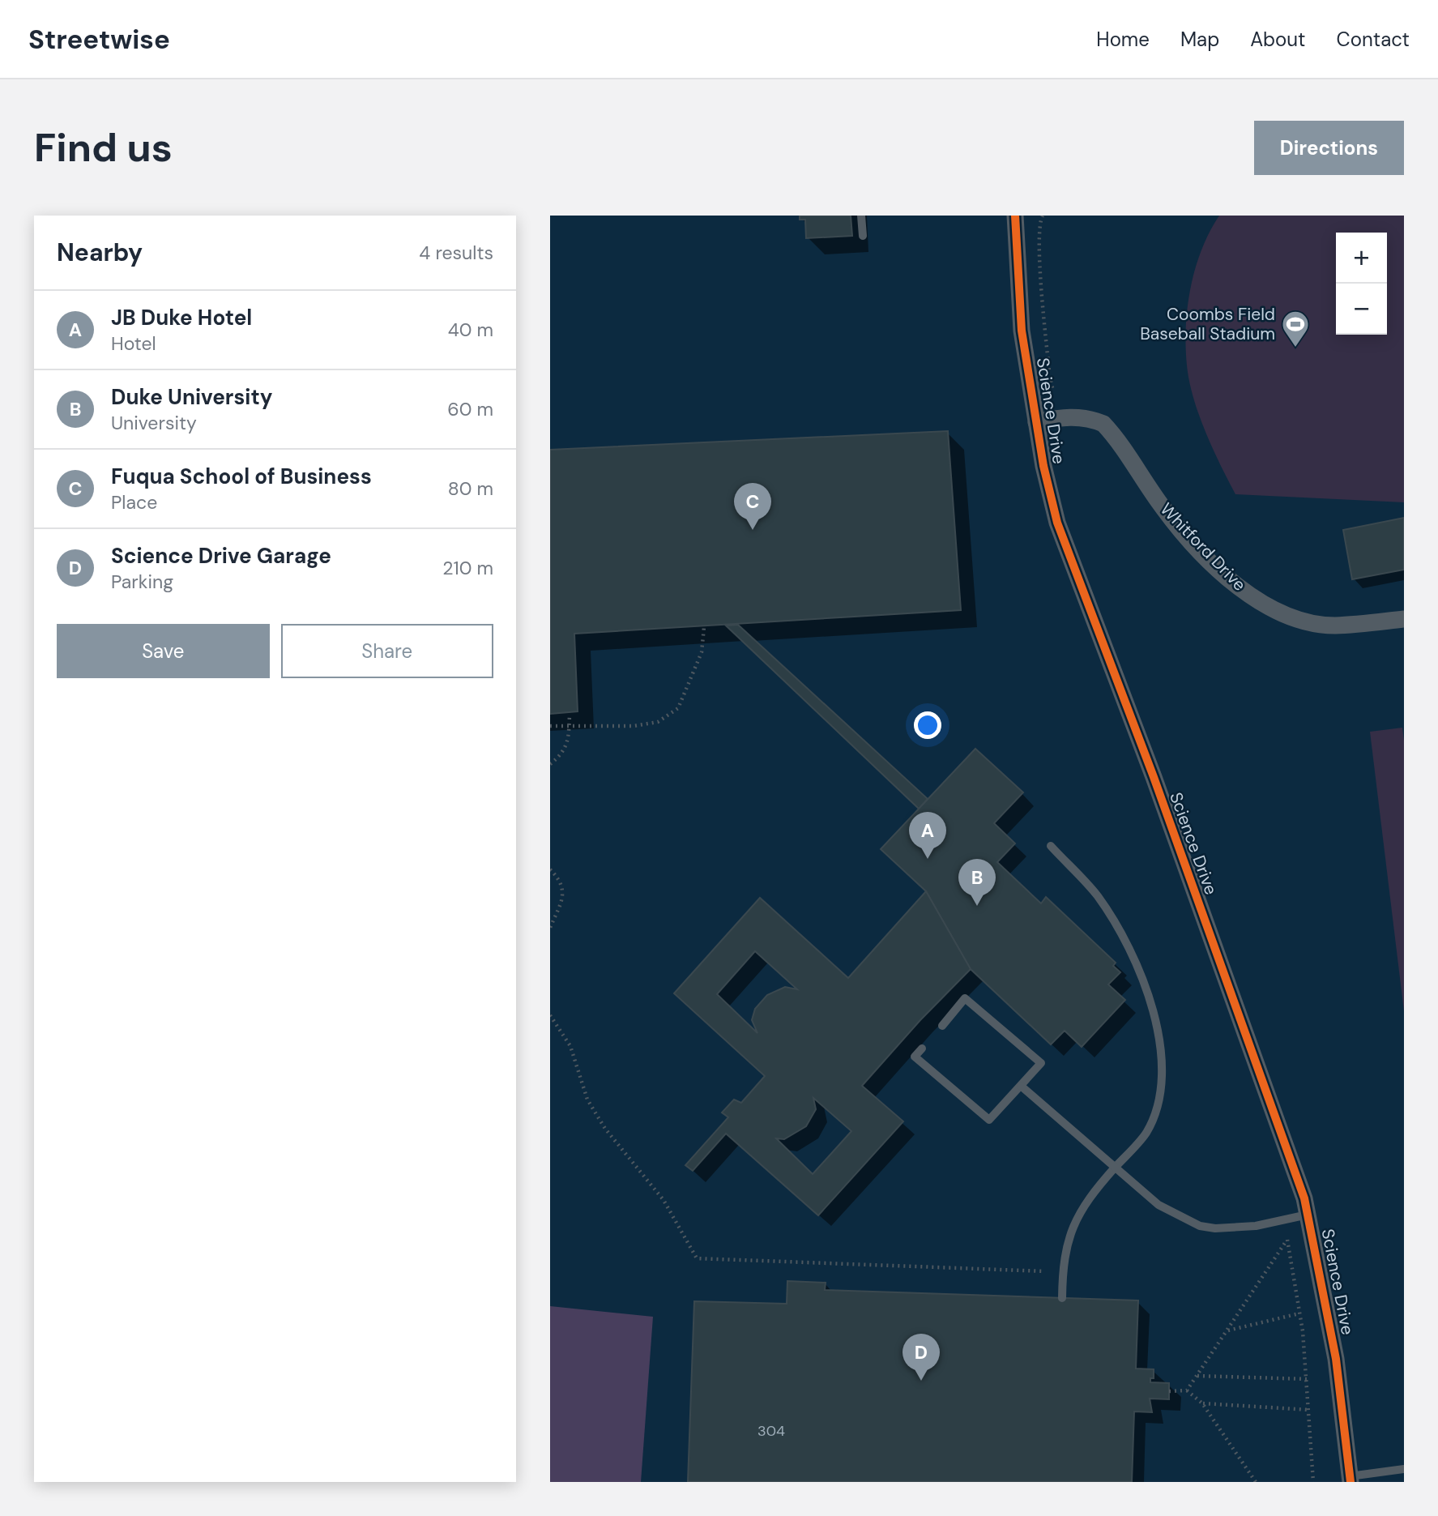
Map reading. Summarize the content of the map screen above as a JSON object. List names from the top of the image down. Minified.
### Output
{"streets":{"street":["Science Drive","Whitford Drive"]},"crossings":[["Science Drive","Whitford Drive"]],"places":{"sports":["Coombs Field Baseball Stadium"]},"house_numbers":["304"],"page":{"header":"Streetwise","nav":["Home","Map","About","Contact"],"buttons":["Directions",["Save","Share"]],"title":"Find us","heading":["Nearby","4 results"],"map_buttons":["+","−"],"list":[{"mark":"A","name":"JB Duke Hotel","note":"Hotel","value":"40 m"},{"mark":"B","name":"Duke University","note":"University","value":"60 m"},{"mark":"C","name":"Fuqua School of Business","note":"Place","value":"80 m"},{"mark":"D","name":"Science Drive Garage","note":"Parking","value":"210 m"}],"pins":["C","A","B","D"]}}
